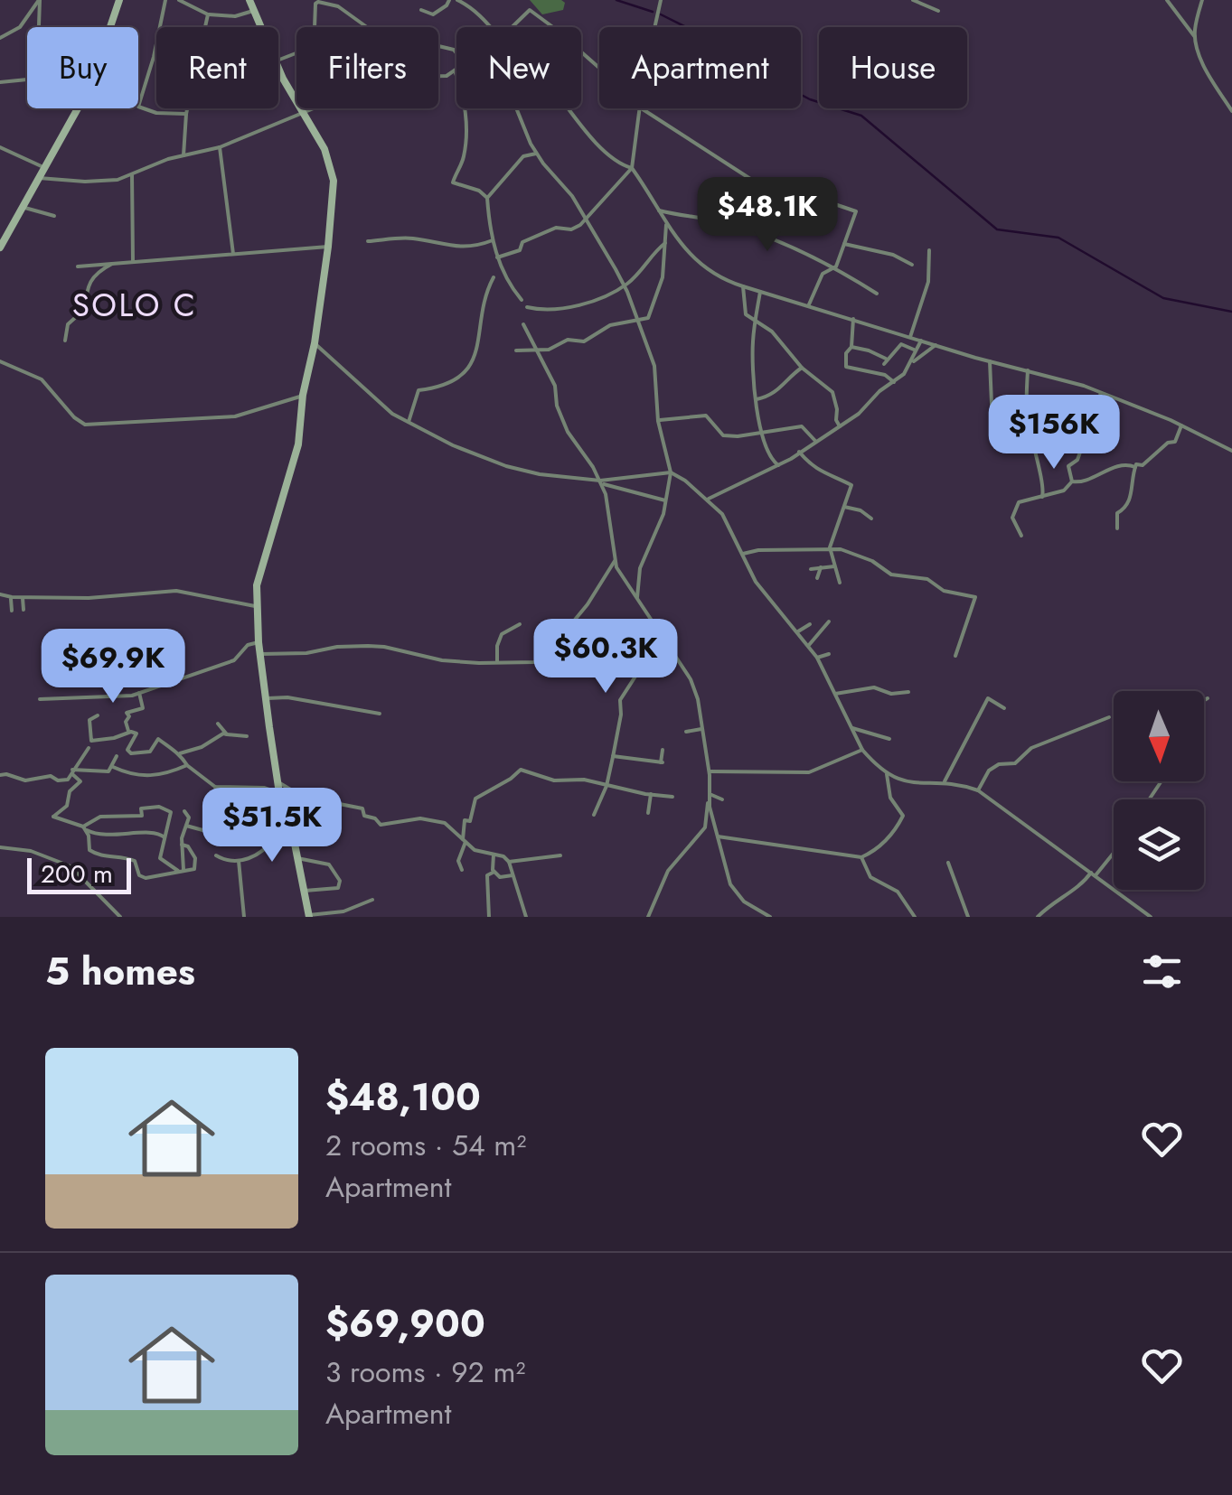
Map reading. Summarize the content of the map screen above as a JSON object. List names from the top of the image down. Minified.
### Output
{"districts":["SOLO C"],"scale_bar":"200 m","north":"bottom","page":{"chip":["Buy","Rent","Filters","New","Apartment","House"],"price":["$48.1K","$156K","$60.3K","$69.9K","$51.5K"],"scale":"200 m","heading":"5 homes","list":[{"name":"$48,100","note":"2 rooms · 54 m² · Apartment"},{"name":"$69,900","note":"3 rooms · 92 m² · Apartment"}]}}
